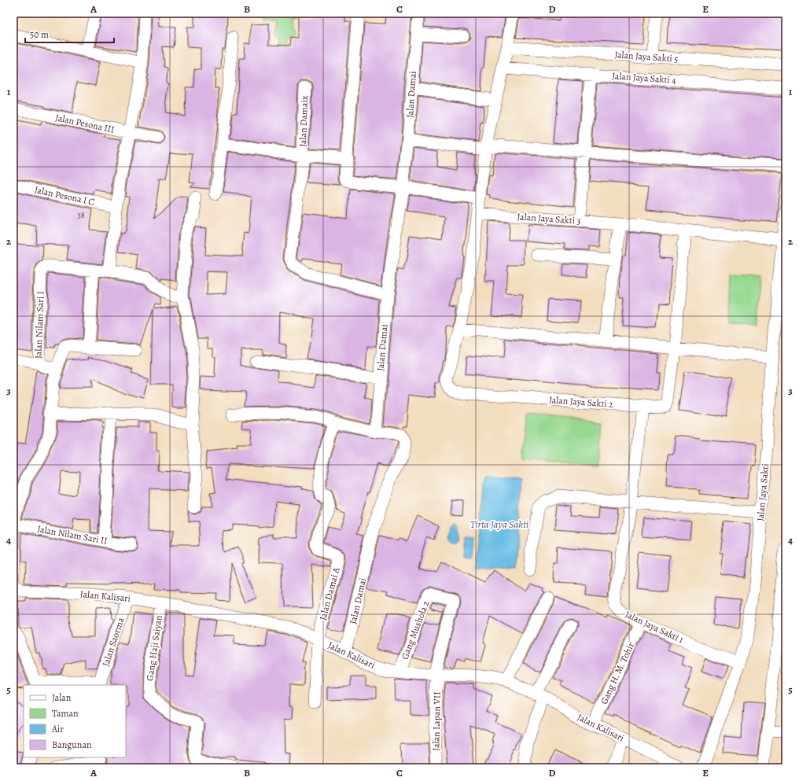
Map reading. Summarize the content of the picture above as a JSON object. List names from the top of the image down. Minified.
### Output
{"streets":{"street":["Jalan Jaya Sakti 5","Jalan Jaya Sakti 4","Jalan Damai","Jalan Damaix","Jalan Pesona III","Jalan Pesona I C","Jalan Jaya Sakti 3","Jalan Nilam Sari I","Jalan Jaya Sakti 2","Jalan Jaya Sakti","Jalan Nilam Sari II","Jalan Damai A","Jalan Kalisari","Jalan Jaya Sakti 1","Gang Mushola 2","Jalan Saorma","Gang Haji Saiyan","Gang H. M. Tohir","Jalan Lapan VII"]},"crossings":[["Jalan Damai","Jalan Damaix"],["Jalan Damai","Jalan Kalisari"],["Jalan Jaya Sakti 3","Jalan Jaya Sakti"],["Jalan Jaya Sakti 2","Jalan Jaya Sakti 1"],["Jalan Jaya Sakti","Jalan Jaya Sakti 1"],["Jalan Nilam Sari II","Jalan Kalisari"],["Jalan Damai A","Jalan Kalisari"],["Jalan Kalisari","Gang Mushola 2"],["Jalan Kalisari","Jalan Saorma"],["Jalan Kalisari","Gang Haji Saiyan"],["Jalan Kalisari","Gang H. M. Tohir"],["Jalan Kalisari","Jalan Lapan VII"],["Jalan Jaya Sakti 1","Gang H. M. Tohir"],["Gang Mushola 2","Jalan Lapan VII"]],"water":["Tirta Jaya Sakti"],"house_numbers":["38"],"legend":["Jalan","Taman","Air","Bangunan"],"scale_bar":"50 m","grid":{"columns":["A","B","C","D","E"],"rows":["1","2","3","4","5"]}}
